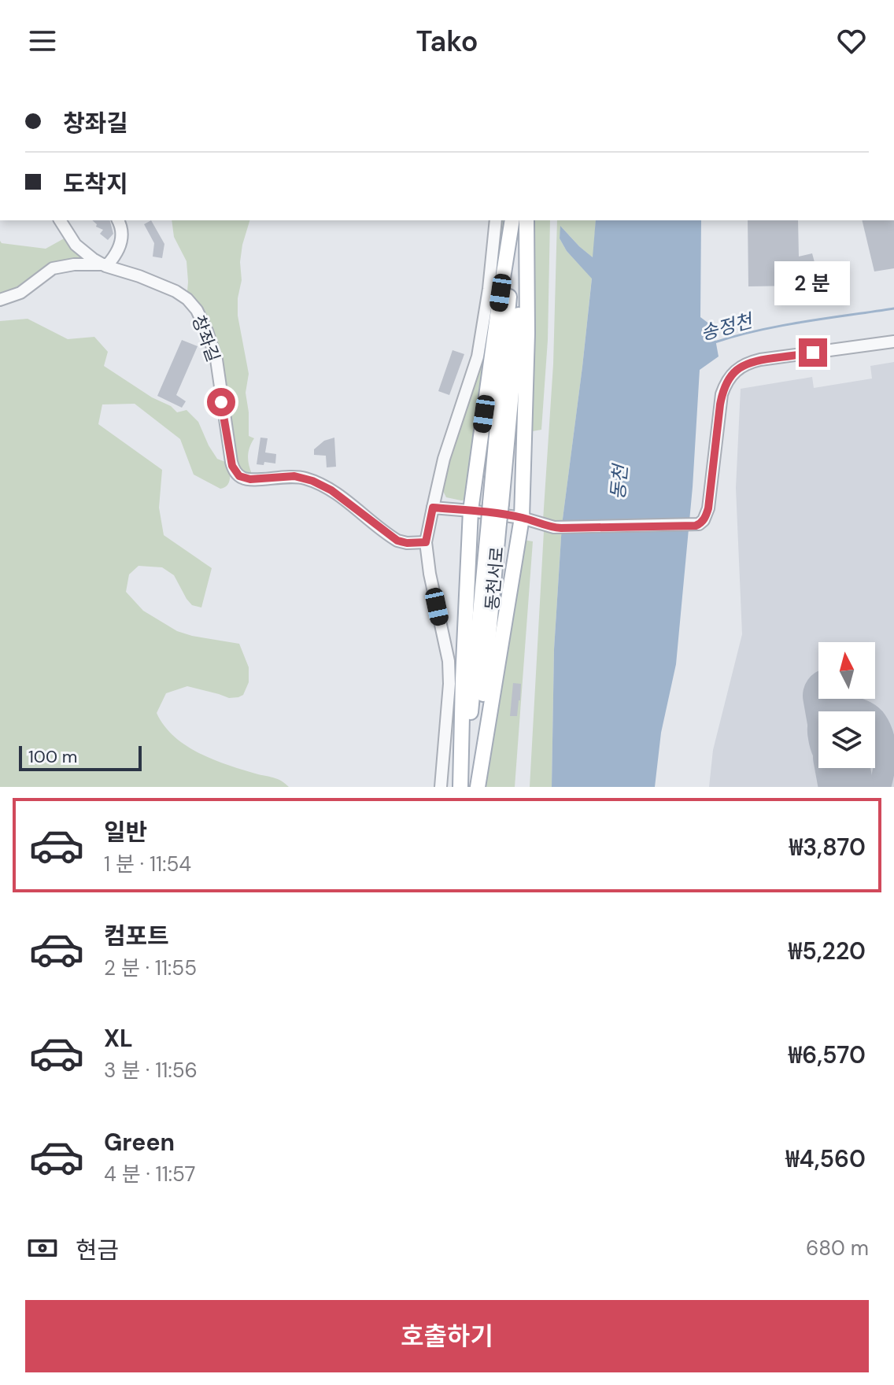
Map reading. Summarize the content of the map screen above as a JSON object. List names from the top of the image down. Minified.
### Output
{"streets":{"main road":["동천서로"],"street":["창좌길"]},"water":["송정천","동천"],"scale_bar":"100 m","north":"top","page":{"header":"Tako","banner":["창좌길","도착지"],"bubble":"2 분","scale":"100 m","list":[{"name":"일반","note":"1 분 · 11:54","value":"₩3,870"},{"name":"컴포트","note":"2 분 · 11:55","value":"₩5,220"},{"name":"XL","note":"3 분 · 11:56","value":"₩6,570"},{"name":"Green","note":"4 분 · 11:57","value":"₩4,560"}],"pay":["현금","680 m"],"buttons":"호출하기"}}
